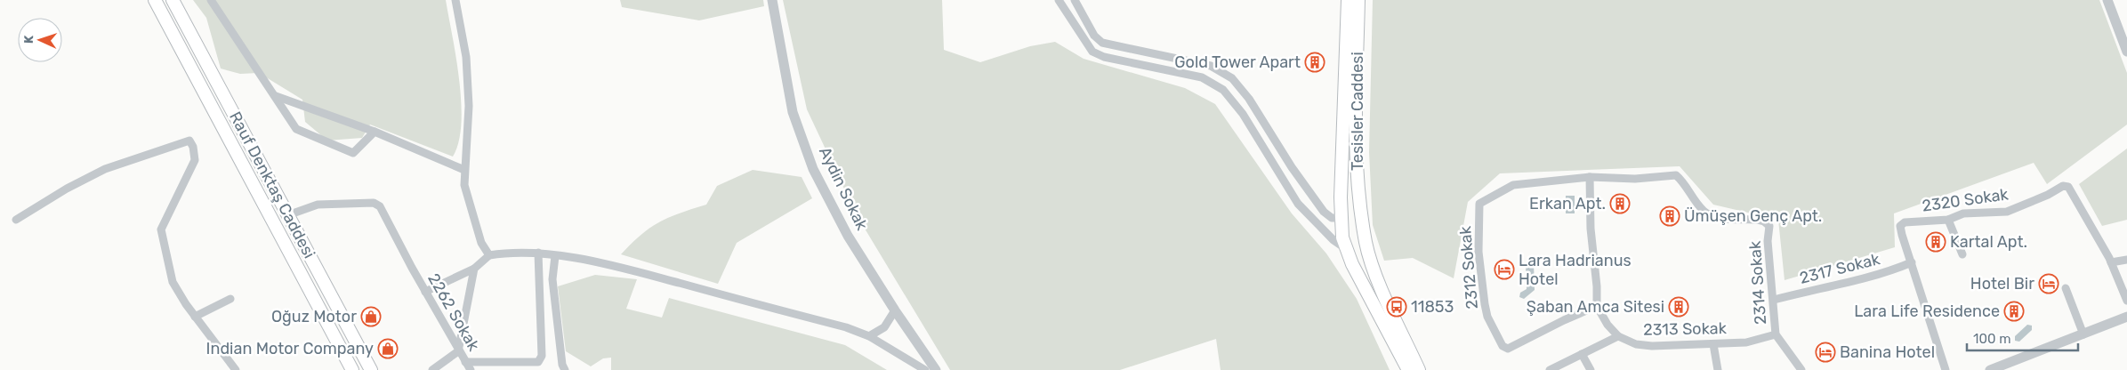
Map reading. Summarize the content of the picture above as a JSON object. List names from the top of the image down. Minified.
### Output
{"streets":{"main road":["Tesisler Caddesi","Rauf Denktaş Caddesi"],"street":["Aydin Sokak","2320 Sokak","2312 Sokak","2317 Sokak","2314 Sokak","2262 Sokak","2313 Sokak"]},"crossings":[["Rauf Denktaş Caddesi","2262 Sokak"],["2320 Sokak","2317 Sokak"],["2312 Sokak","2314 Sokak"],["2317 Sokak","2314 Sokak"],["2314 Sokak","2313 Sokak"]],"places":{"building":["Gold Tower Apart","Erkan Apt.","Ümüşen Genç Apt.","Kartal Apt.","Şaban Amca Sitesi","Lara Life Residence"],"hotel":["Lara Hadrianus Hotel","Hotel Bir","Banina Hotel"],"bus stop":["11853"],"shop":["Oğuz Motor","Indian Motor Company"]},"scale_bar":"100 m","north":"left"}
